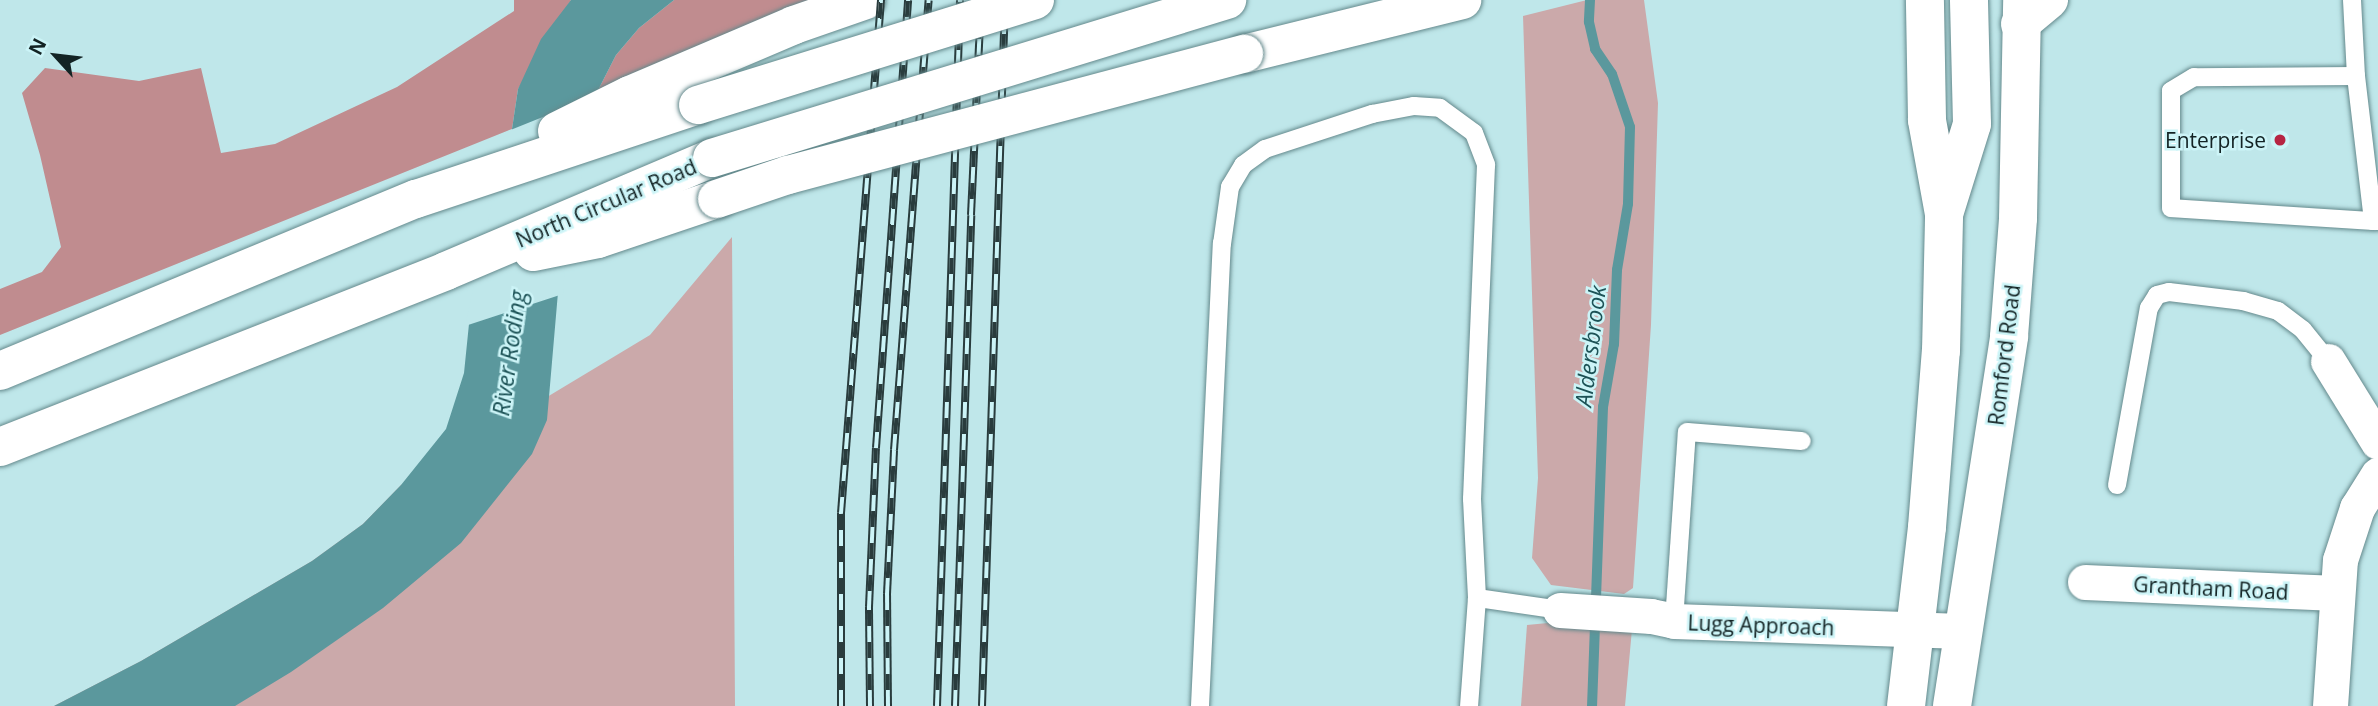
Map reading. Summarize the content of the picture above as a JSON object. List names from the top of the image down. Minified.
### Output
{"streets":{"main road":["North Circular Road","Romford Road"],"street":["Grantham Road","Lugg Approach"]},"crossings":[["Romford Road","Lugg Approach"]],"water":["Aldersbrook","River Roding"],"places":["Enterprise"],"north":"top left"}
